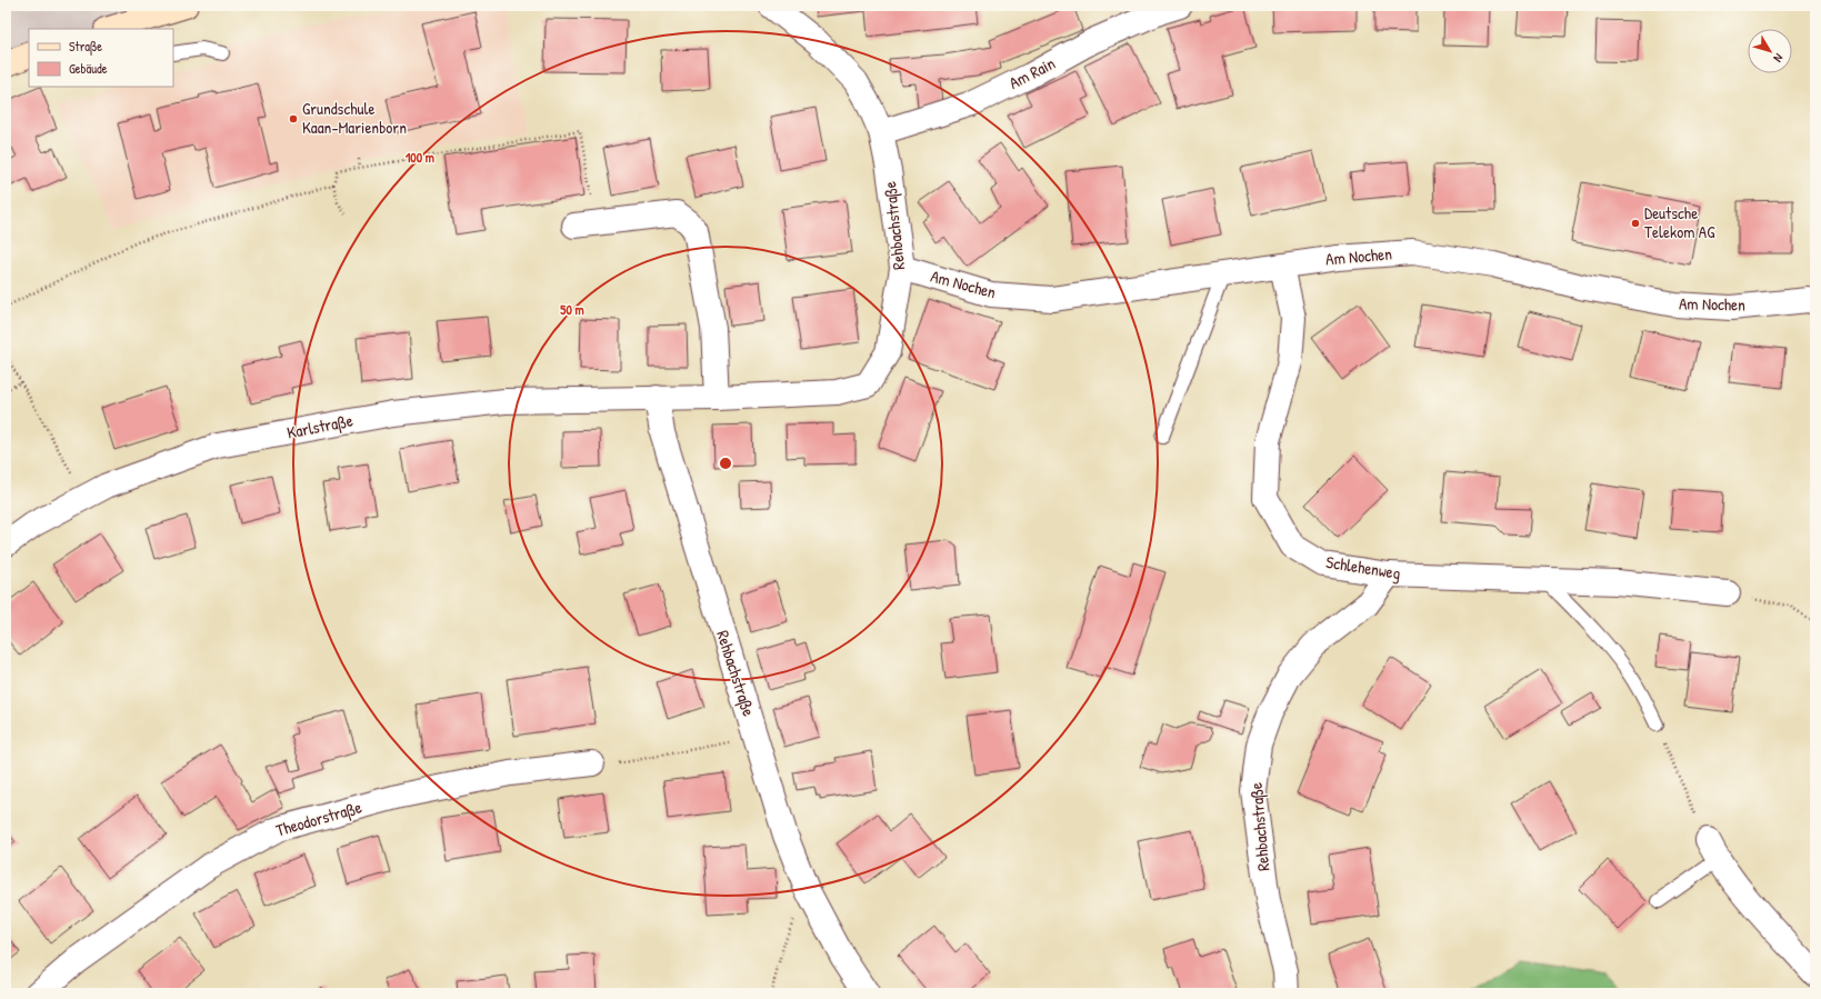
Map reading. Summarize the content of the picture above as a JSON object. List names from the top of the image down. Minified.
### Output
{"streets":{"street":["Am Rain","Rehbachstraße","Am Nochen","Karlstraße","Schlehenweg","Theodorstraße"]},"crossings":[["Am Rain","Rehbachstraße"],["Rehbachstraße","Am Nochen"],["Rehbachstraße","Karlstraße"],["Rehbachstraße","Schlehenweg"],["Am Nochen","Schlehenweg"]],"places":["Grundschule Kaan-Marienborn","Deutsche Telekom AG"],"legend":["Straße","Gebäude"],"north":"bottom right","rings":["100 m","50 m"]}
